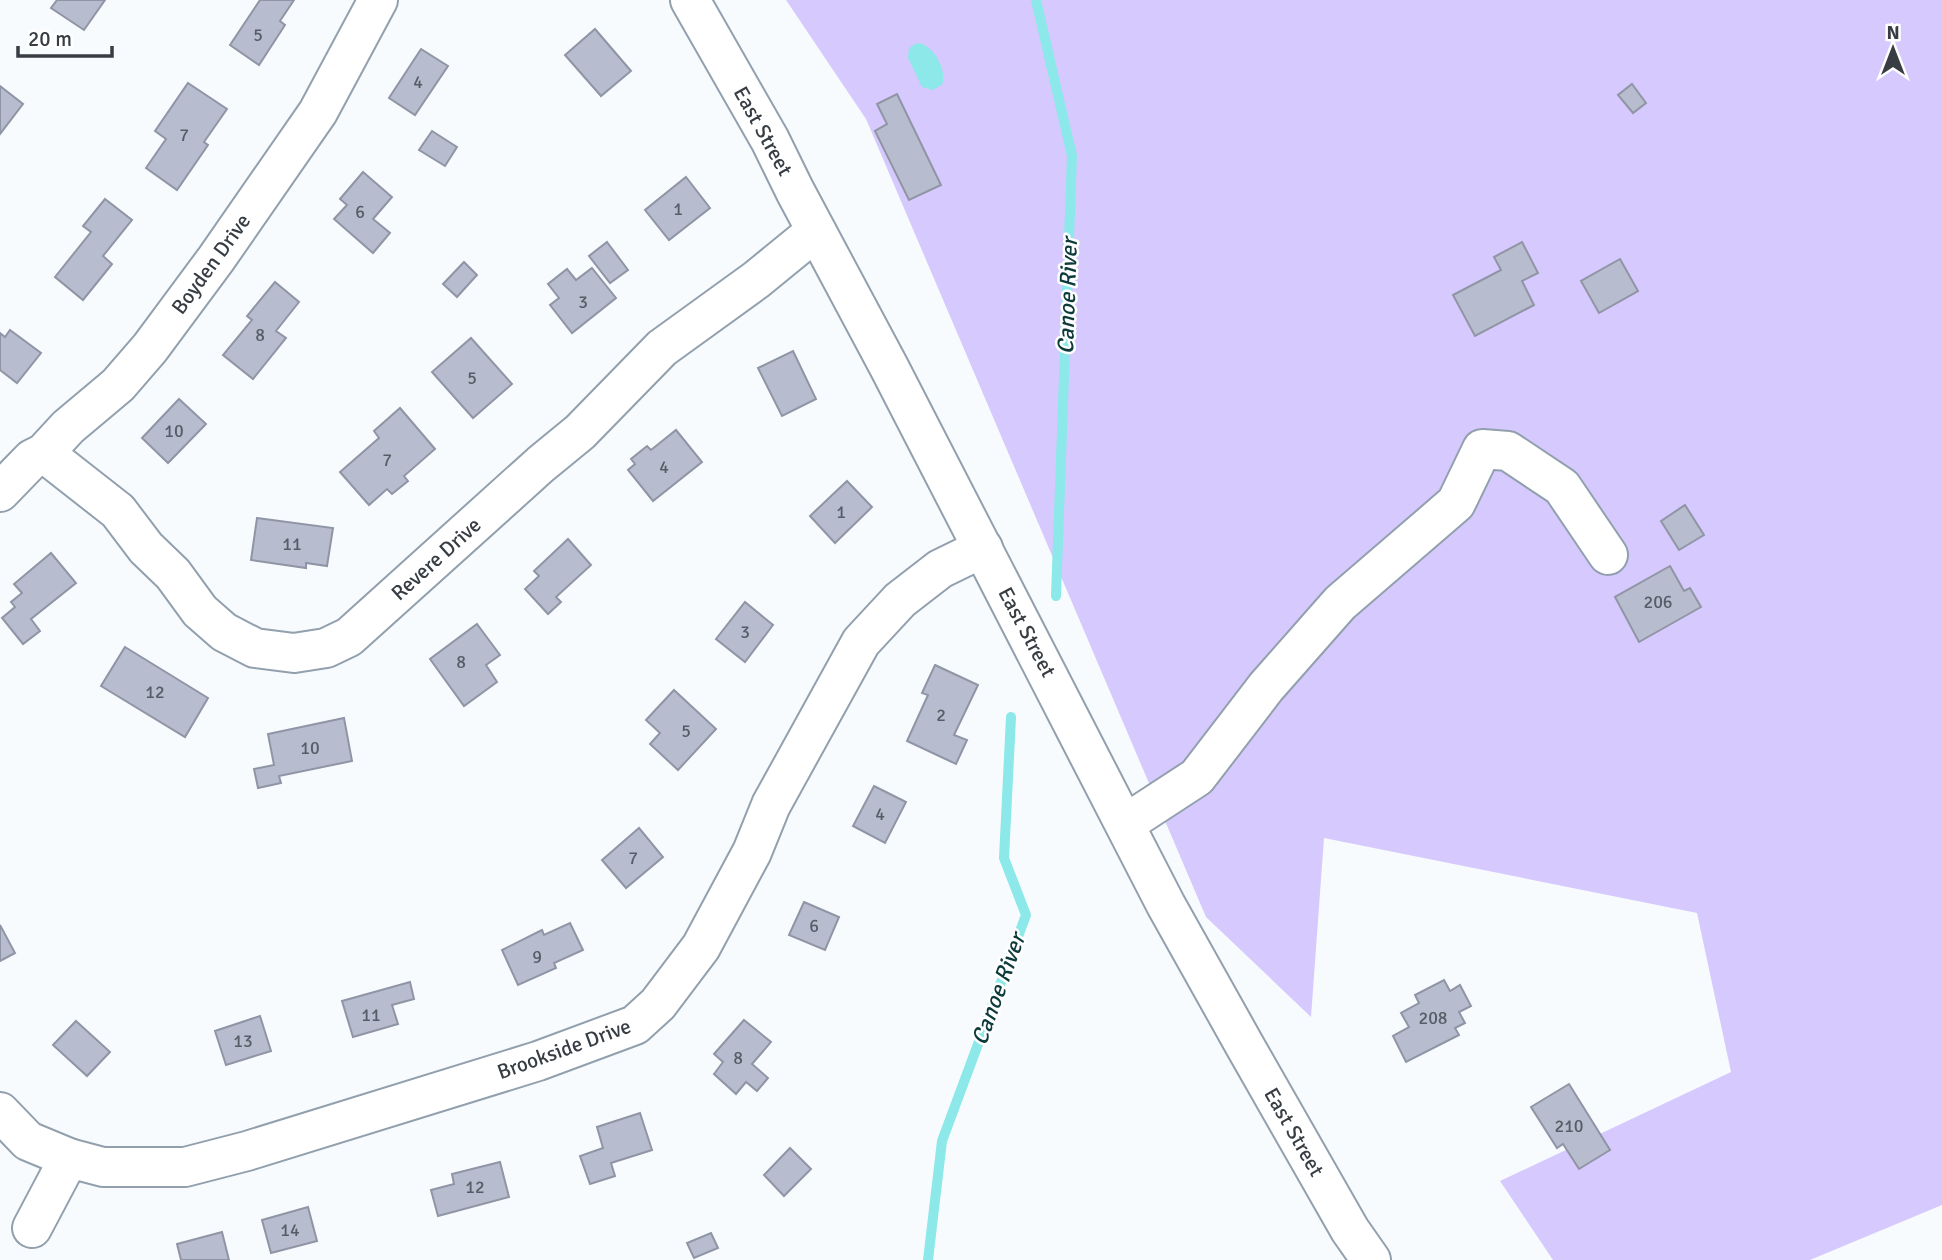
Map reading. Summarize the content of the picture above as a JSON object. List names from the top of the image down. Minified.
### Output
{"streets":{"street":["East Street","Boyden Drive","Revere Drive","Brookside Drive"]},"crossings":[["East Street","Revere Drive"],["East Street","Brookside Drive"],["Boyden Drive","Revere Drive"]],"water":["Canoe River"],"house_numbers":["5","4","7","1","6","3","8","5","10","7","4","1","11","206","3","8","12","2","5","10","4","7","6","9","11","208","13","8","210","12","14"],"scale_bar":"20 m","north":"top"}
